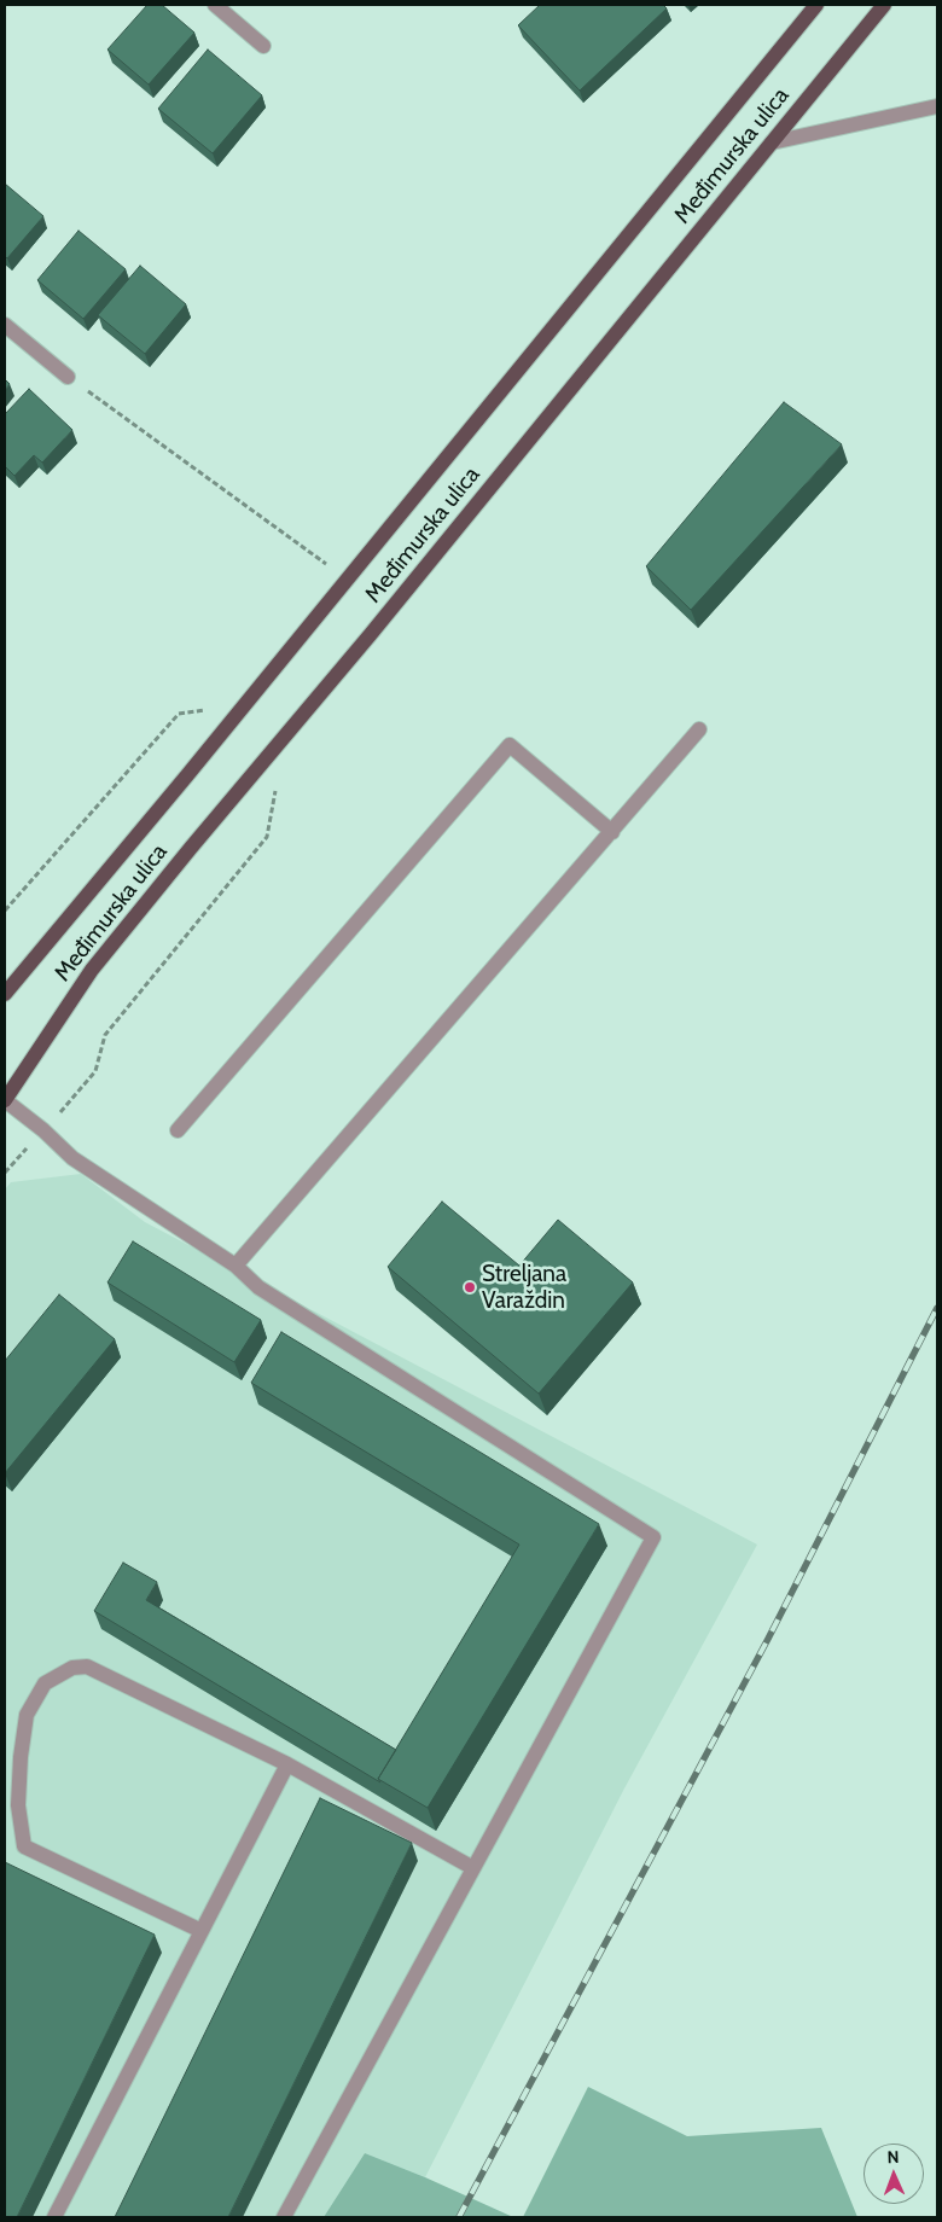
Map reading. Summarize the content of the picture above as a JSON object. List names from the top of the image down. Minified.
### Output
{"streets":{"main road":["Međimurska ulica"]},"places":["Streljana Varaždin"],"north":"top"}
